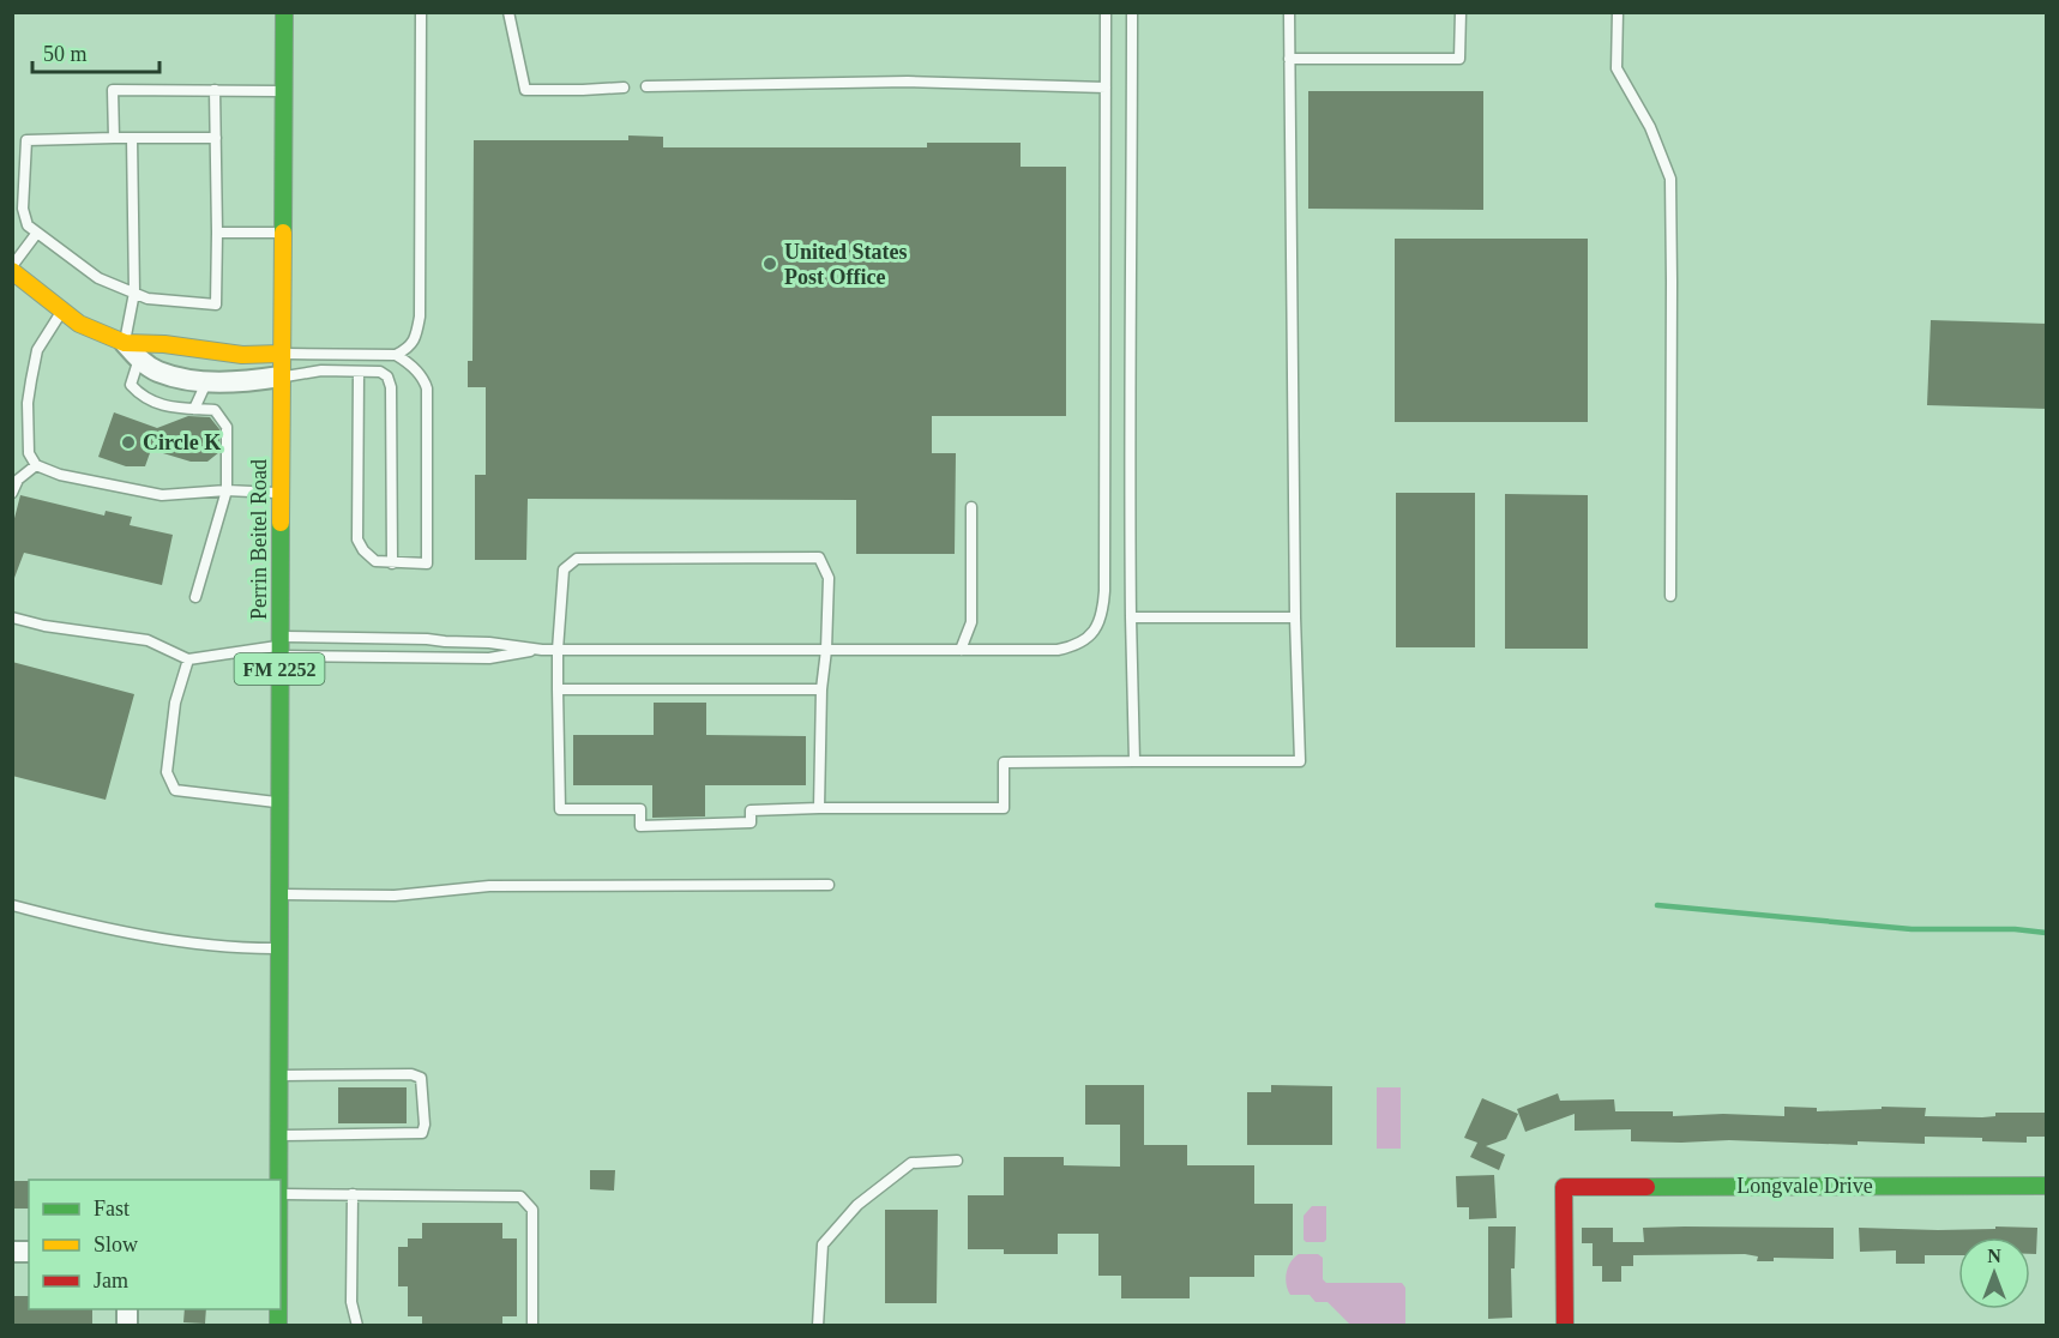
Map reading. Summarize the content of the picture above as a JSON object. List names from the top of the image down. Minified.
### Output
{"streets":{"main road":["Perrin Beitel Road","FM 2252","Longvale Drive"]},"places":["United States Post Office","Circle K"],"legend":["Fast","Slow","Jam"],"scale_bar":"50 m","north":"top"}
